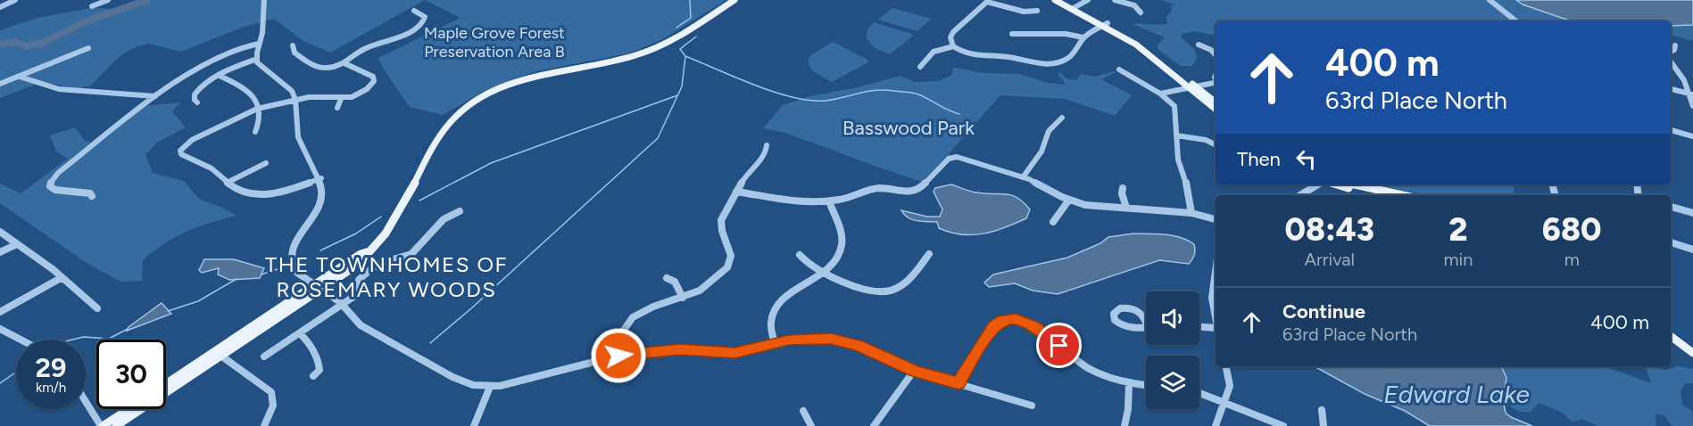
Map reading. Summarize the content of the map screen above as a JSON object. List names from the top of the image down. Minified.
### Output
{"districts":["THE TOWNHOMES OF ROSEMARY WOODS"],"water":["Edward Lake"],"parks":["Maple Grove Forest Preservation Area B","Basswood Park"],"page":{"turn":["400 m","63rd Place North"],"then":"Then","eta":["08:43","Arrival","2","min","680","m"],"list":[{"name":"Continue","note":"63rd Place North","value":"400 m"}],"speed":"29 km/h","limit":"30"}}
